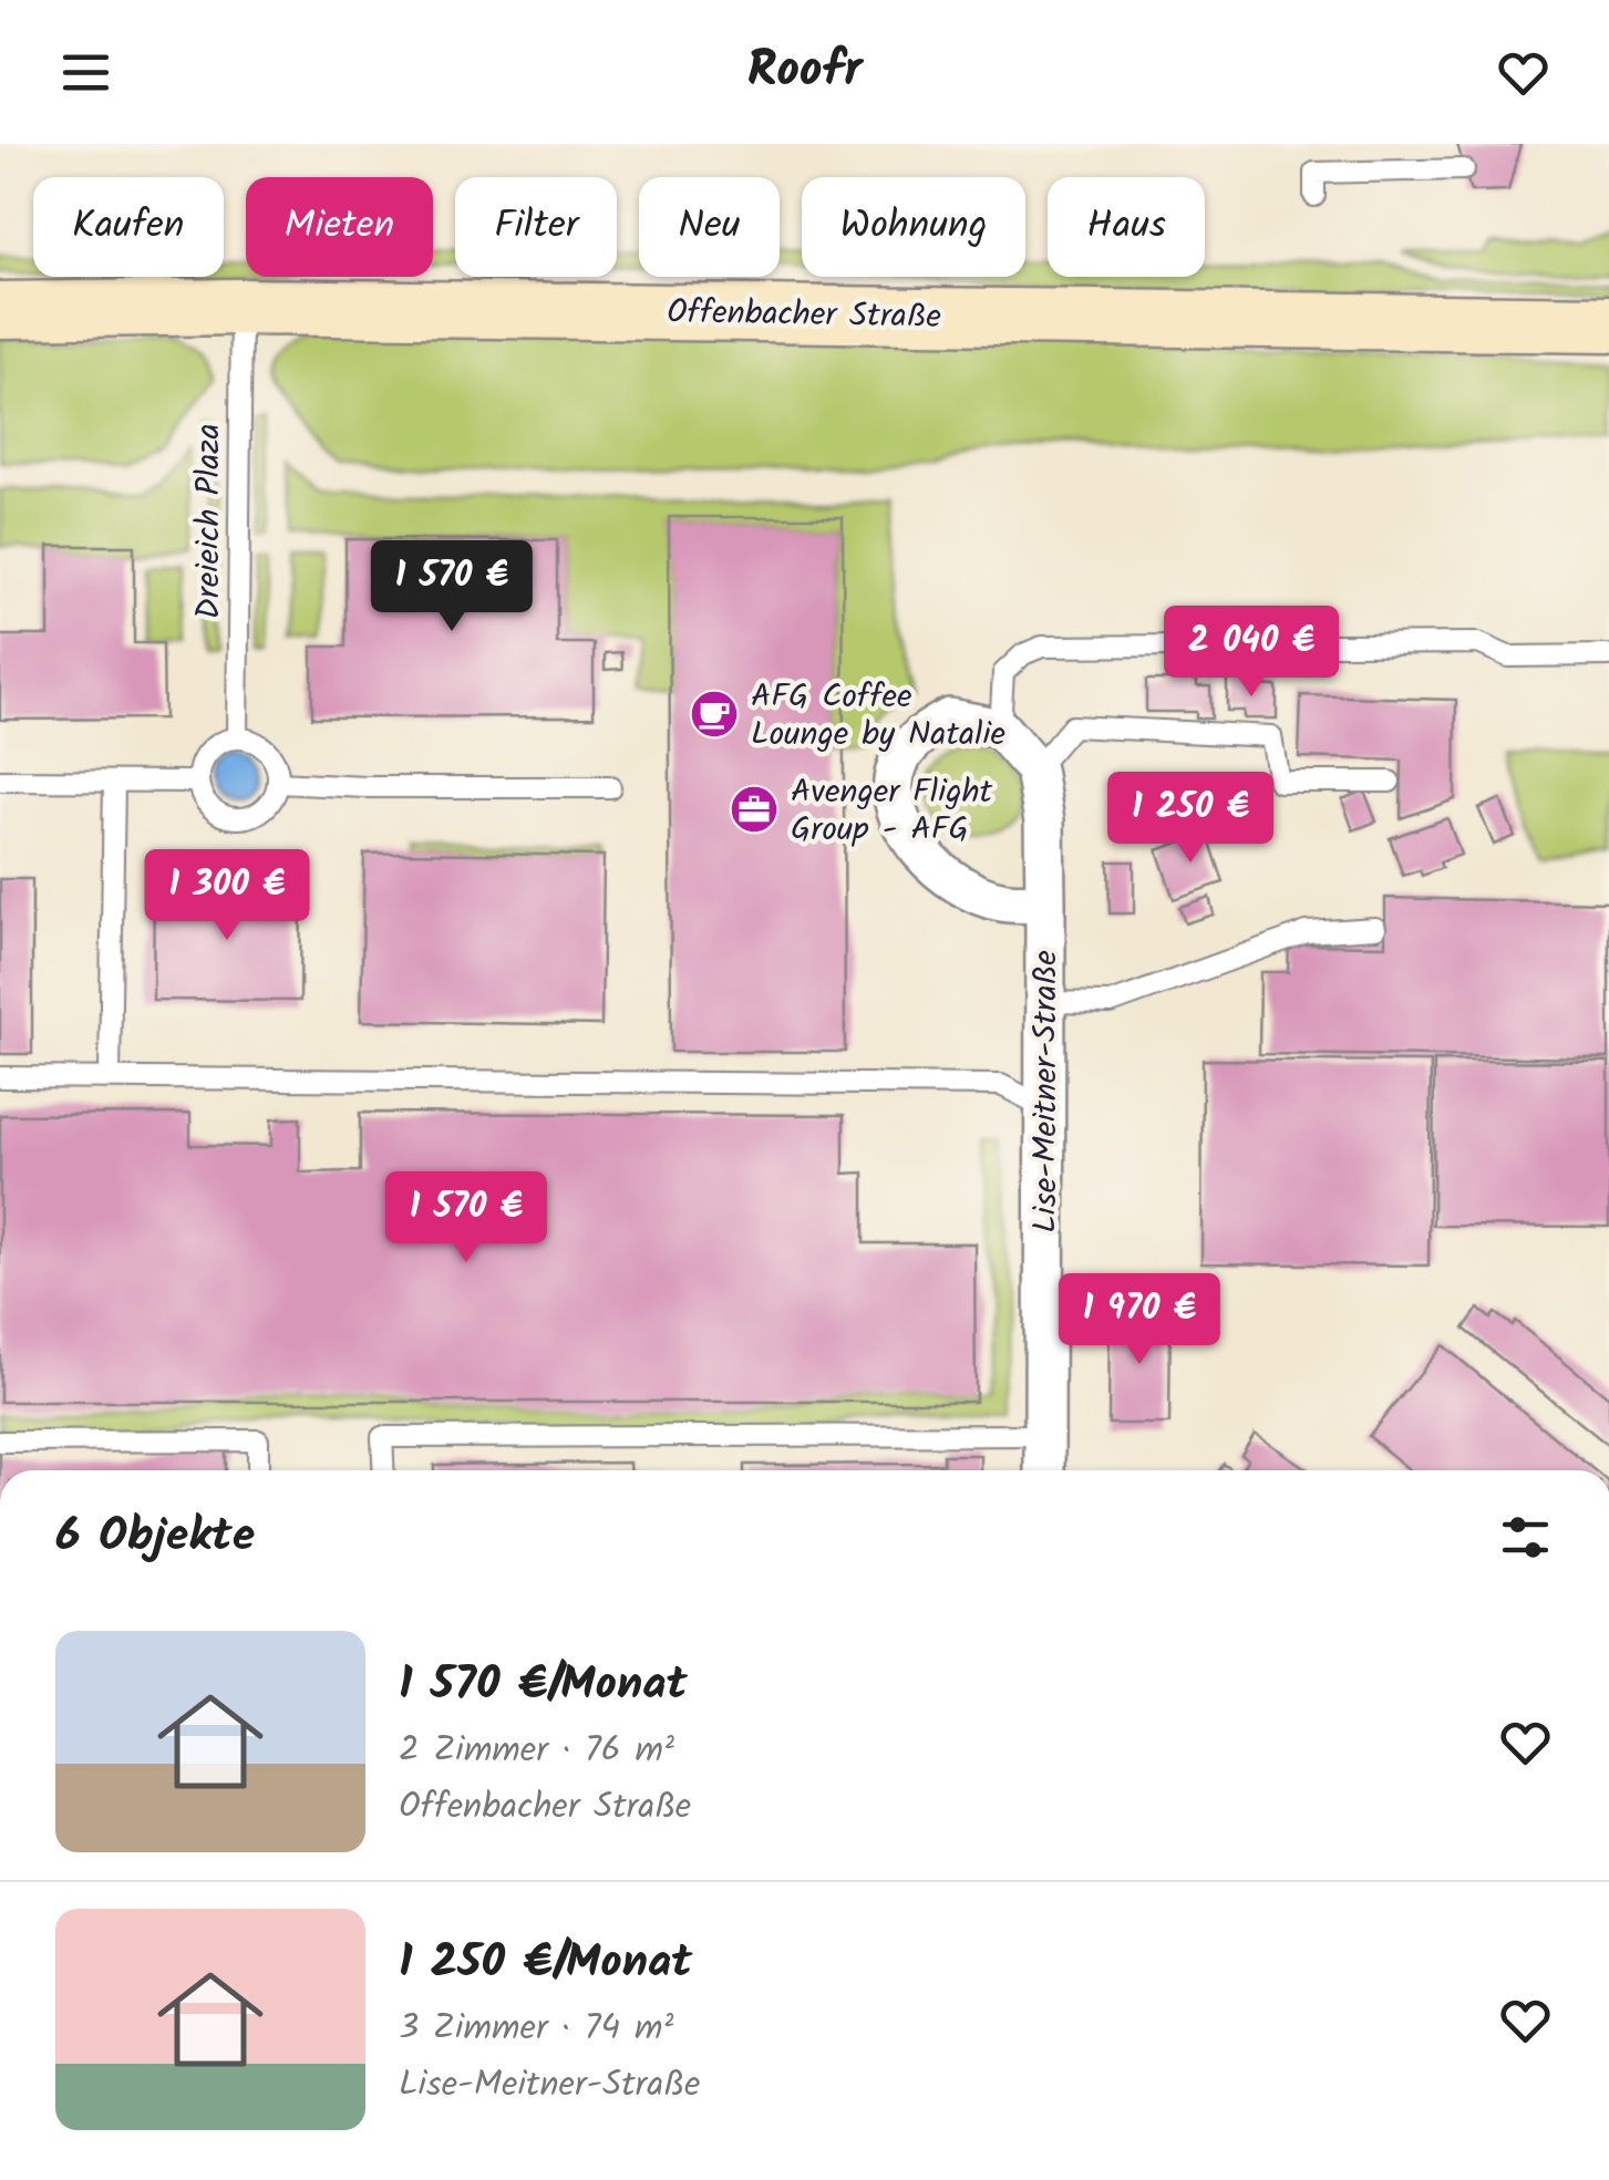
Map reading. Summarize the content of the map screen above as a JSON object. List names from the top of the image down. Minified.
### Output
{"streets":{"street":["Offenbacher Straße","Lise-Meitner-Straße"],"lane":["Dreieich Plaza"]},"crossings":[["Offenbacher Straße","Dreieich Plaza"]],"places":{"cafe":["AFG Coffee Lounge by Natalie"],"office":["Avenger Flight Group - AFG"]},"page":{"header":"Roofr","chip":["Kaufen","Mieten","Filter","Neu","Wohnung","Haus"],"price":["1 570 €","2 040 €","1 250 €","1 300 €","1 570 €","1 970 €"],"heading":"6 Objekte","list":[{"name":"1 570 €/Monat","note":"2 Zimmer · 76 m² · Offenbacher Straße"},{"name":"1 250 €/Monat","note":"3 Zimmer · 74 m² · Lise-Meitner-Straße"}]}}
